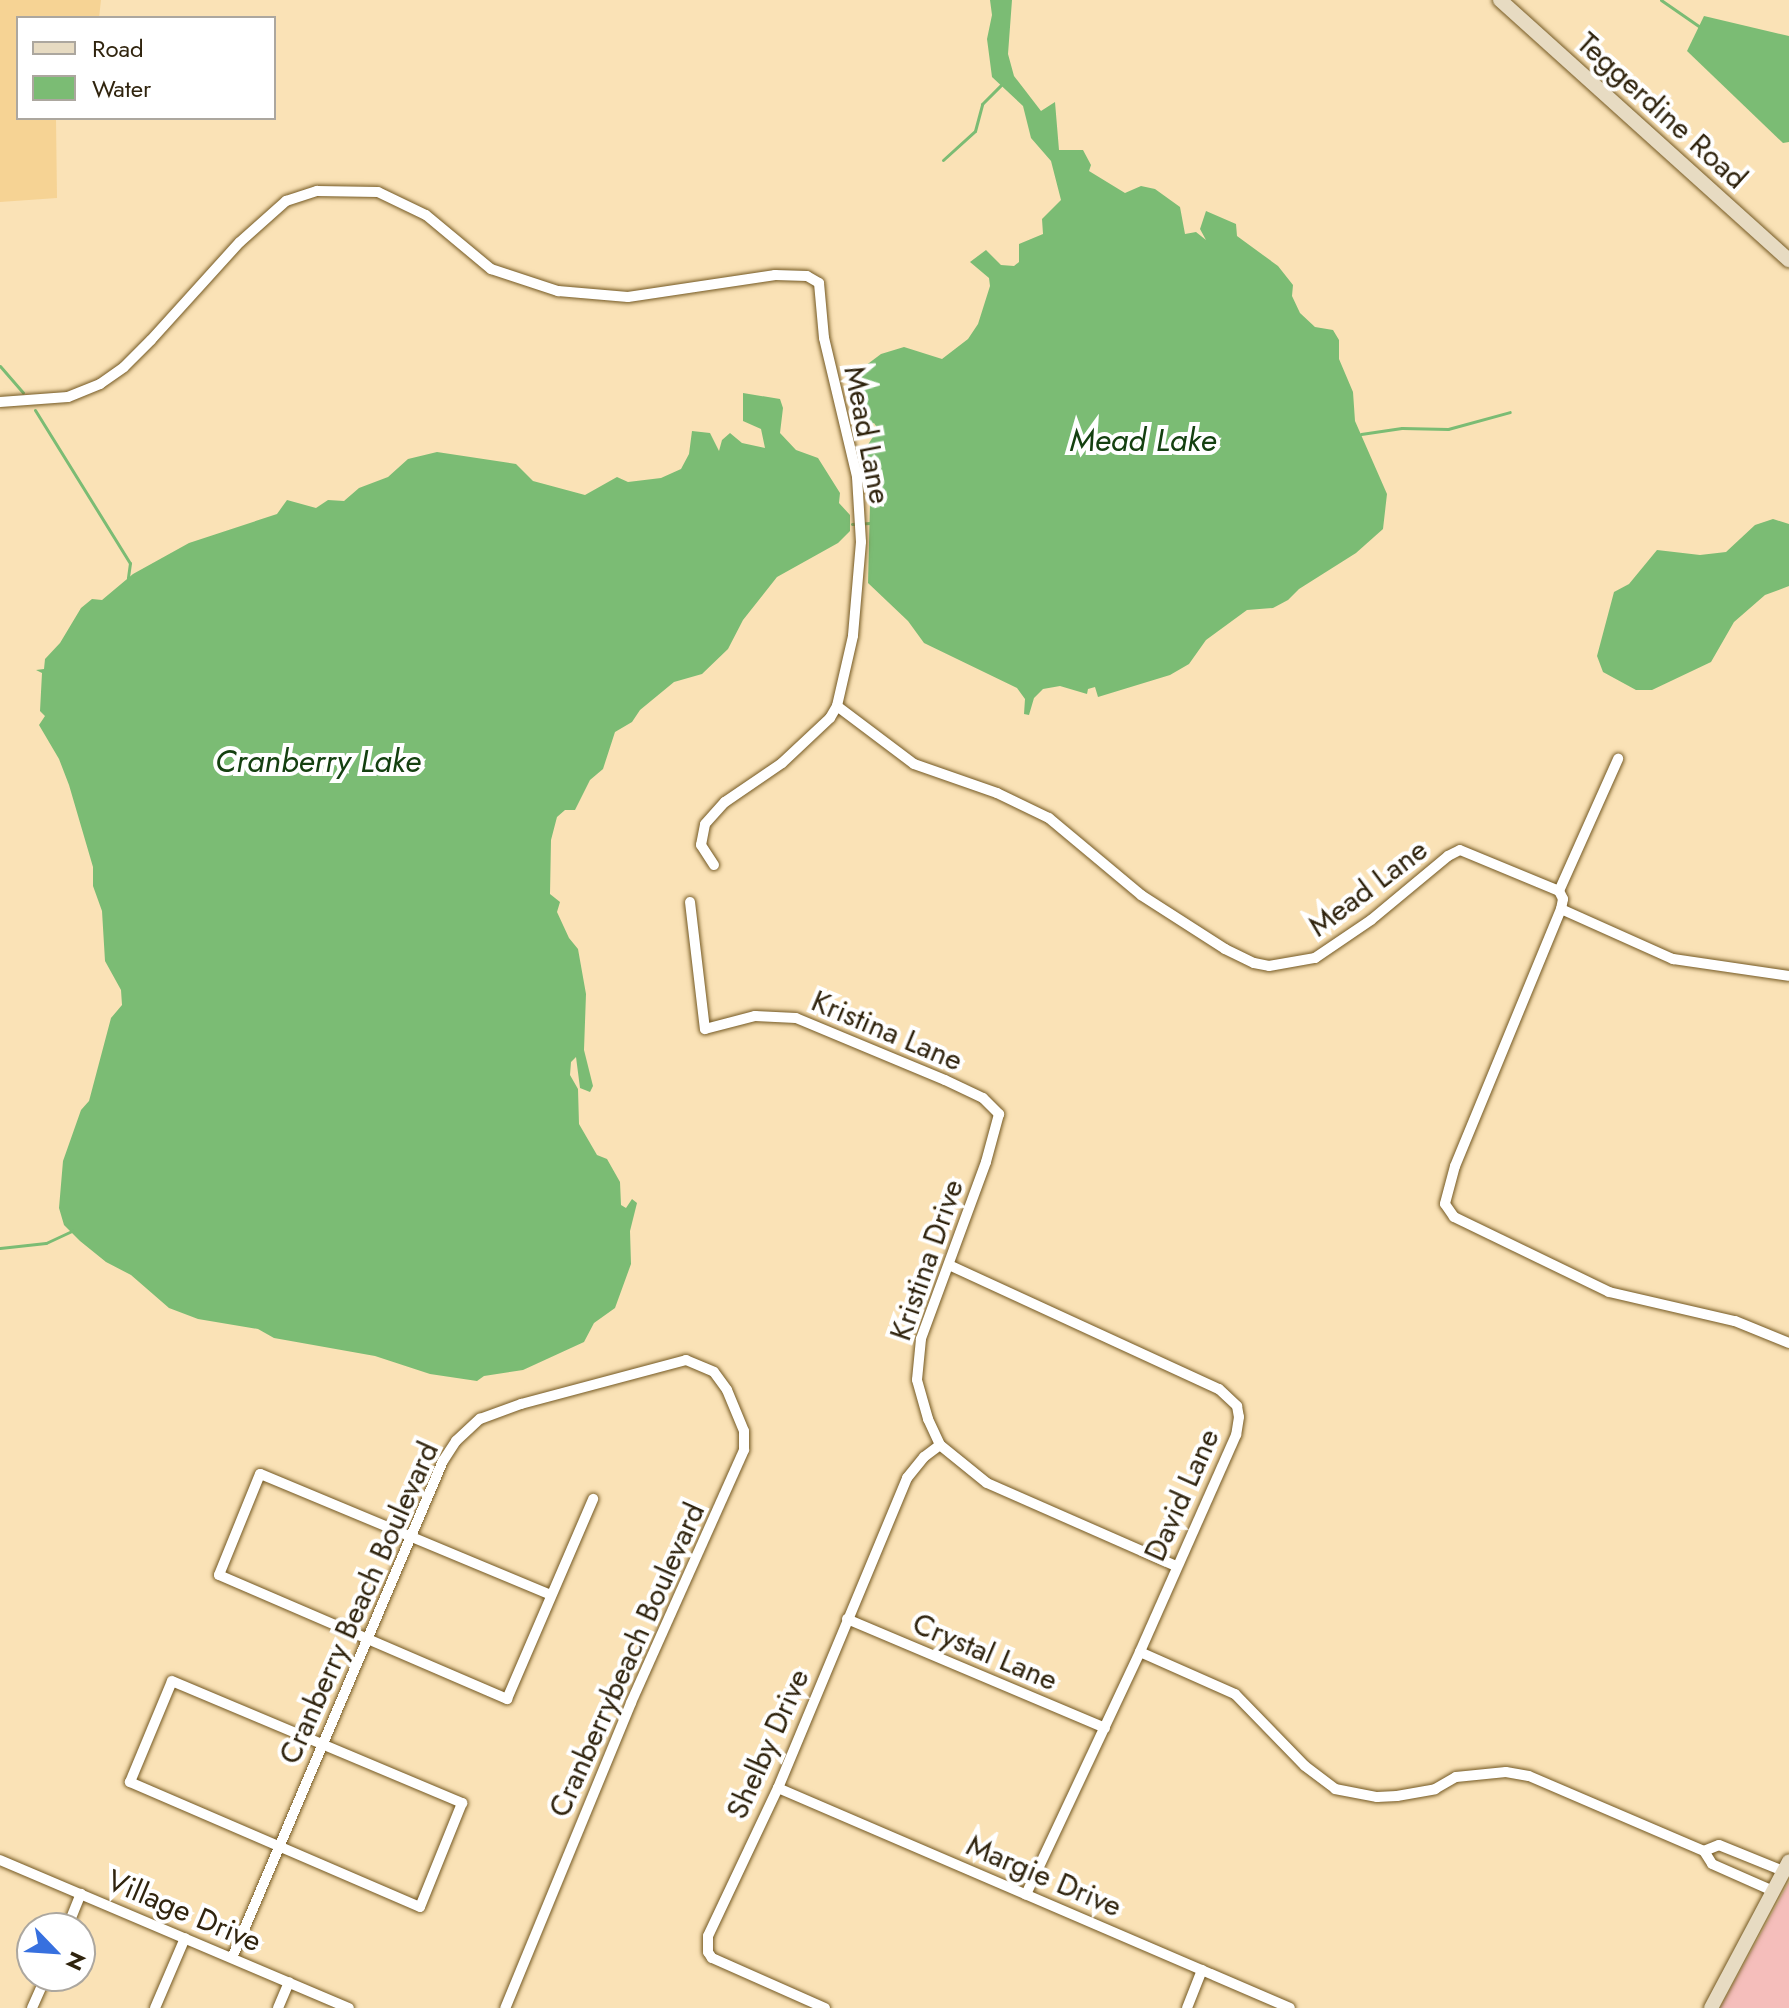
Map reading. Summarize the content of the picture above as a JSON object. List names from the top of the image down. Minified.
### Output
{"streets":{"street":["Teggerdine Road","Mead Lane","Kristina Lane","Kristina Drive","David Lane","Cranberry Beach Boulevard","Crystal Lane","Cranberrybeach Boulevard","Shelby Drive","Margie Drive","Village Drive"]},"crossings":[["Kristina Lane","Kristina Drive"],["Kristina Drive","David Lane"],["Kristina Drive","Shelby Drive"],["David Lane","Crystal Lane"],["David Lane","Margie Drive"],["Cranberry Beach Boulevard","Cranberrybeach Boulevard"],["Cranberry Beach Boulevard","Village Drive"],["Crystal Lane","Shelby Drive"],["Shelby Drive","Margie Drive"]],"water":["Mead Lake","Cranberry Lake"],"legend":["Road","Water"],"north":"bottom right"}
